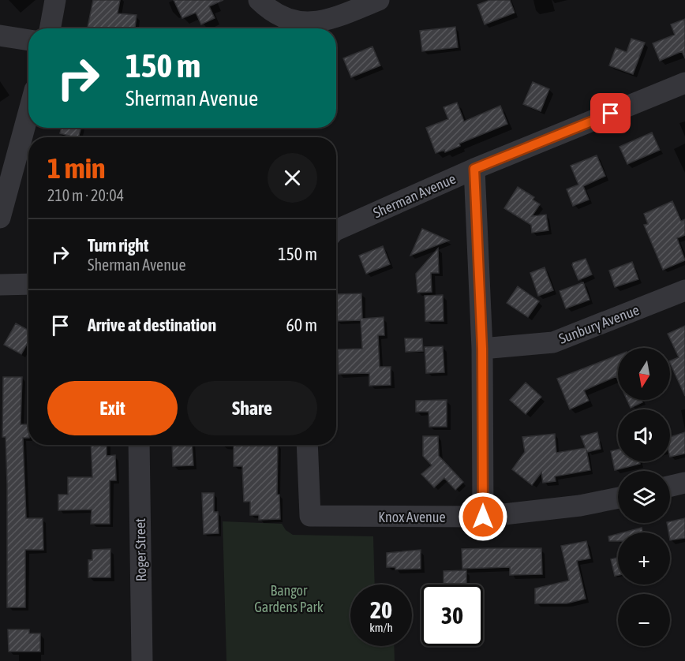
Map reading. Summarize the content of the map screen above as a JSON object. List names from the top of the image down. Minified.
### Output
{"streets":{"street":["Sherman Avenue","Sunbury Avenue","Knox Avenue","Roger Street"]},"parks":["Bangor Gardens Park"],"north":"bottom","page":{"turn":["150 m","Sherman Avenue"],"heading":["1 min","210 m · 20:04"],"list":[{"name":"Turn right","note":"Sherman Avenue","value":"150 m"},{"name":"Arrive at destination","value":"60 m"}],"map_buttons":["+","−"],"buttons":["Exit","Share"],"speed":"20 km/h","limit":"30"}}
